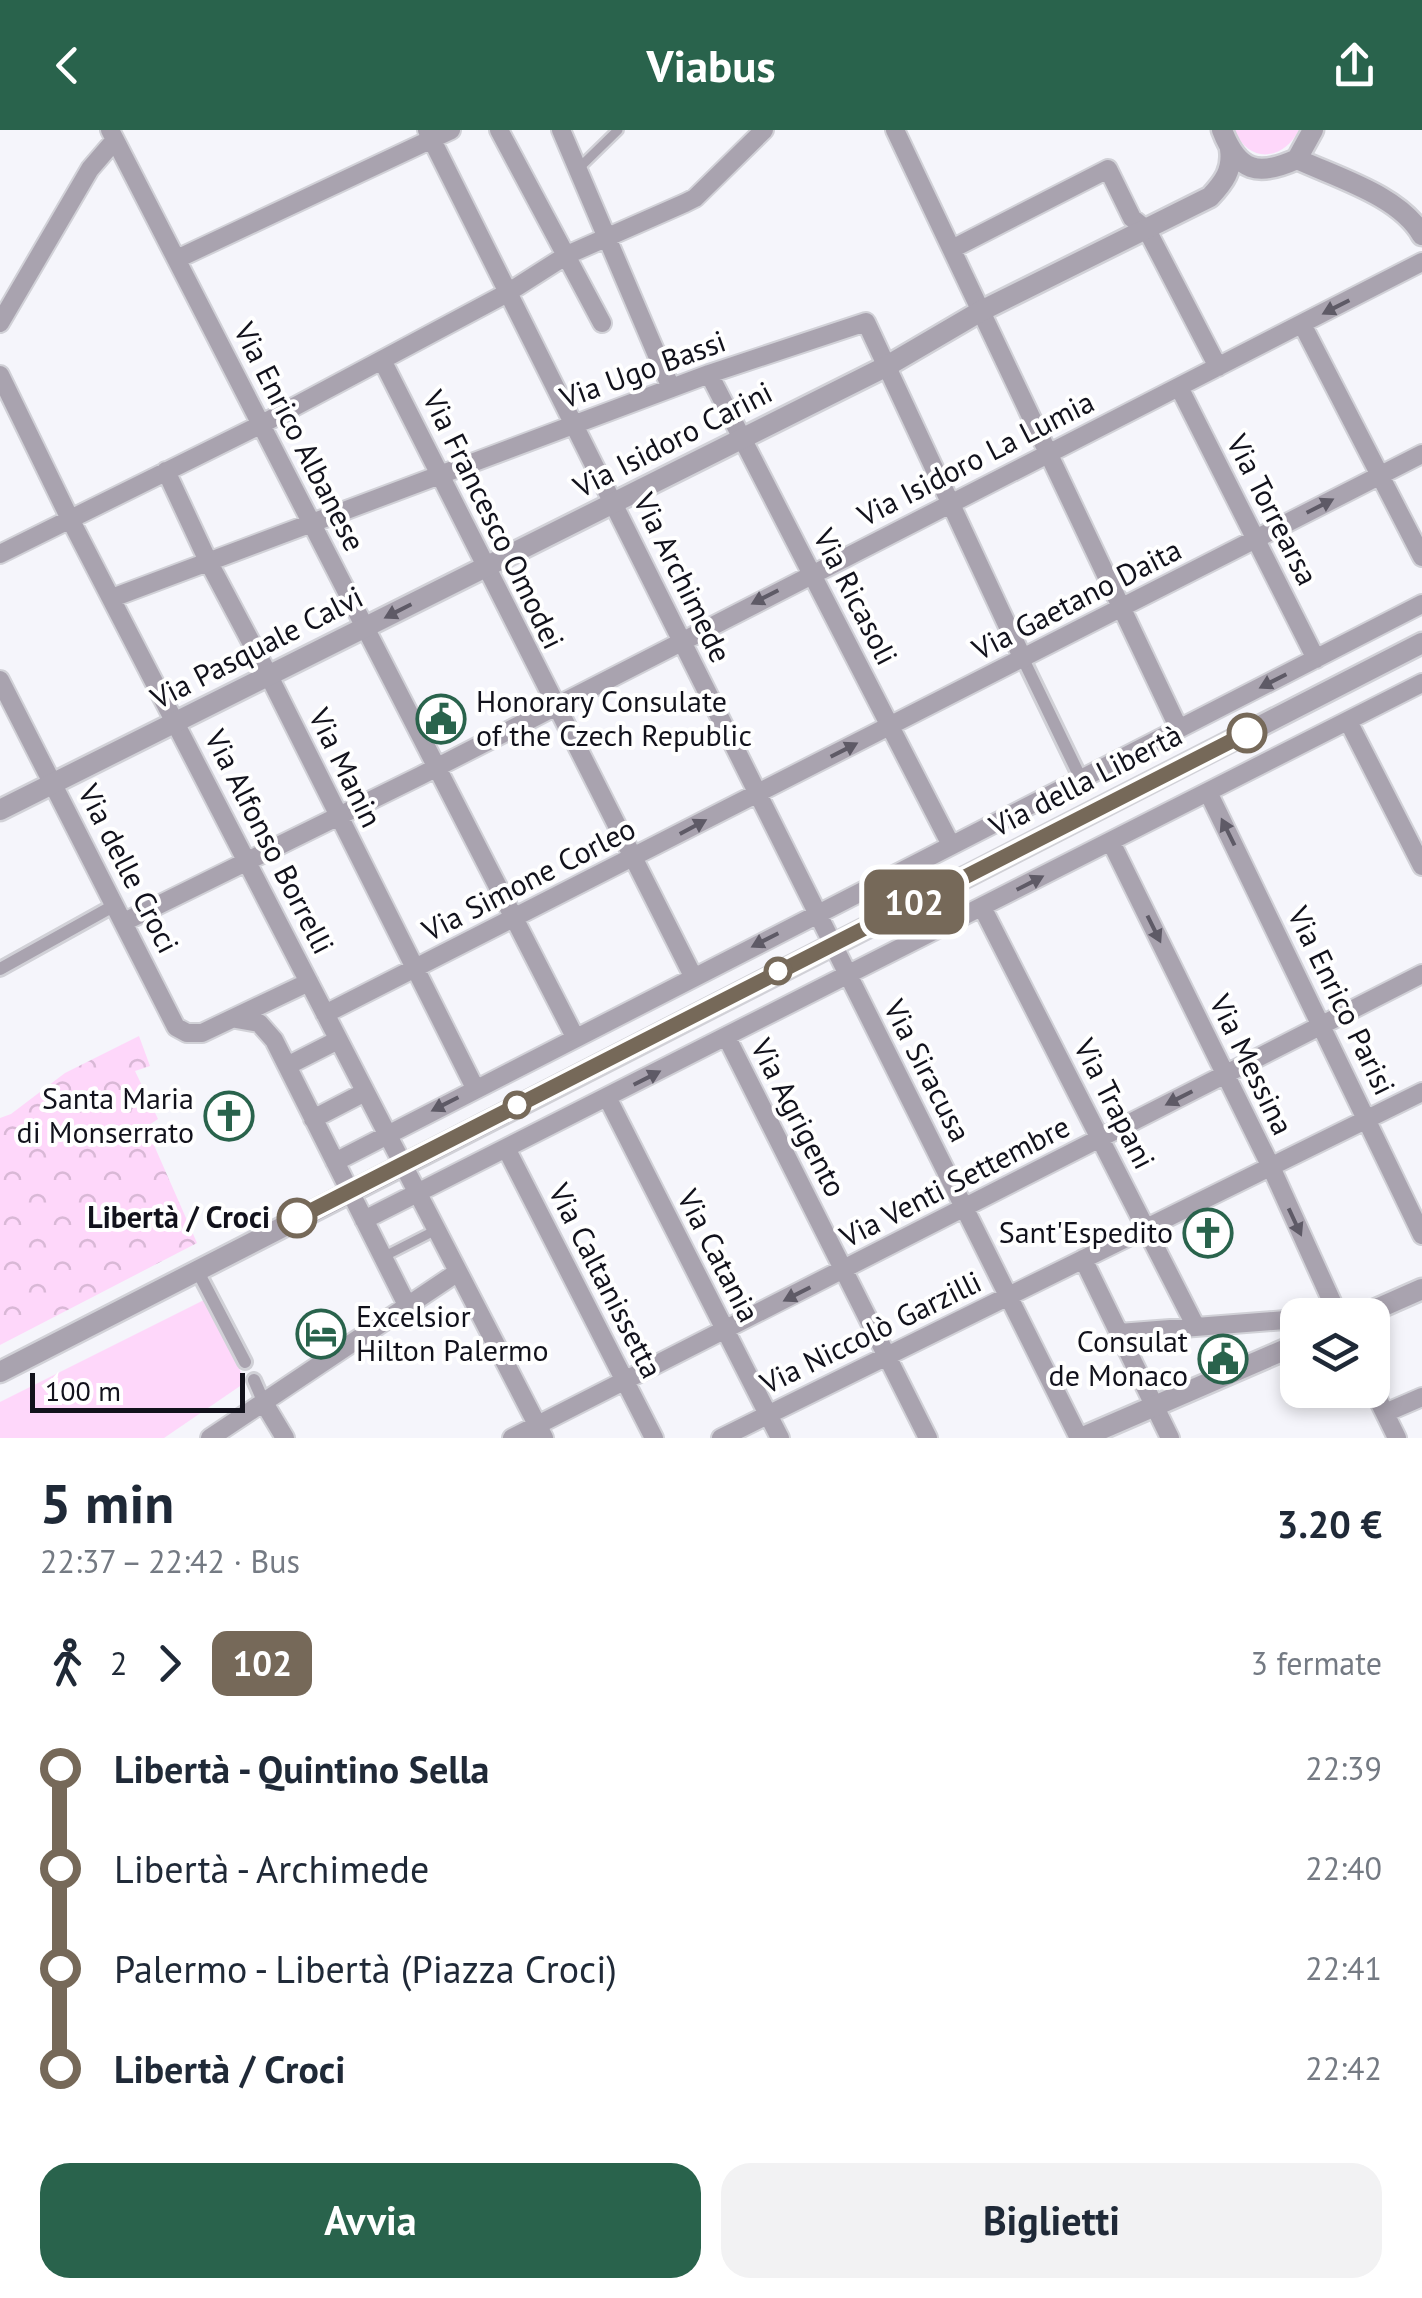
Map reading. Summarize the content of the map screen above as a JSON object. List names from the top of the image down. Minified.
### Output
{"streets":{"street":["Via Ugo Bassi","Via Enrico Albanese","Via Isidoro Carini","Via Isidoro La Lumia","Via Torrearsa","Via Francesco Omodei","Via Archimede","Via Ricasoli","Via Gaetano Daita","Via Pasquale Calvi","Via Manin","Via della Libertà","Via Alfonso Borrelli","Via delle Croci","Via Simone Corleo","Via Enrico Parisi","Via Messina","Via Siracusa","Via Trapani","Via Agrigento","Via Venti Settembre","Via Catania","Via Caltanissetta","Via Niccolò Garzilli"]},"crossings":[["Via Ugo Bassi","Via Enrico Albanese"],["Via Ugo Bassi","Via Isidoro Carini"],["Via Ugo Bassi","Via Francesco Omodei"],["Via Ugo Bassi","Via Archimede"],["Via Ugo Bassi","Via Ricasoli"],["Via Ugo Bassi","Via Manin"],["Via Ugo Bassi","Via Alfonso Borrelli"],["Via Enrico Albanese","Via Isidoro La Lumia"],["Via Enrico Albanese","Via Pasquale Calvi"],["Via Enrico Albanese","Via della Libertà"],["Via Enrico Albanese","Via Simone Corleo"],["Via Isidoro Carini","Via Francesco Omodei"],["Via Isidoro Carini","Via Archimede"],["Via Isidoro Carini","Via Ricasoli"],["Via Isidoro Carini","Via Pasquale Calvi"],["Via Isidoro La Lumia","Via Torrearsa"],["Via Isidoro La Lumia","Via Francesco Omodei"],["Via Isidoro La Lumia","Via Archimede"],["Via Isidoro La Lumia","Via Ricasoli"],["Via Isidoro La Lumia","Via Manin"],["Via Isidoro La Lumia","Via Alfonso Borrelli"],["Via Isidoro La Lumia","Via delle Croci"],["Via Torrearsa","Via Gaetano Daita"],["Via Torrearsa","Via della Libertà"],["Via Francesco Omodei","Via Pasquale Calvi"],["Via Francesco Omodei","Via della Libertà"],["Via Francesco Omodei","Via Simone Corleo"],["Via Archimede","Via Gaetano Daita"],["Via Archimede","Via della Libertà"],["Via Archimede","Via Simone Corleo"],["Via Archimede","Via Siracusa"],["Via Ricasoli","Via Gaetano Daita"],["Via Ricasoli","Via della Libertà"],["Via Gaetano Daita","Via Simone Corleo"],["Via Pasquale Calvi","Via Manin"],["Via Pasquale Calvi","Via Alfonso Borrelli"],["Via Pasquale Calvi","Via delle Croci"],["Via Manin","Via della Libertà"],["Via Manin","Via Simone Corleo"],["Via della Libertà","Via Alfonso Borrelli"],["Via della Libertà","Via Siracusa"],["Via Alfonso Borrelli","Via Simone Corleo"],["Via Alfonso Borrelli","Via Venti Settembre"],["Via Enrico Parisi","Via Venti Settembre"],["Via Enrico Parisi","Via Niccolò Garzilli"],["Via Messina","Via Venti Settembre"],["Via Messina","Via Niccolò Garzilli"],["Via Siracusa","Via Venti Settembre"],["Via Siracusa","Via Niccolò Garzilli"],["Via Trapani","Via Venti Settembre"],["Via Trapani","Via Niccolò Garzilli"],["Via Agrigento","Via Venti Settembre"],["Via Agrigento","Via Niccolò Garzilli"],["Via Venti Settembre","Via Catania"],["Via Venti Settembre","Via Caltanissetta"],["Via Catania","Via Niccolò Garzilli"]],"one_way":["Via Gaetano Daita","Via Enrico Parisi","Via Messina"],"places":{"public building":["Honorary Consulate of the Czech Republic","Consulat de Monaco"],"church":["Santa Maria di Monserrato","Sant'Espedito"],"other":["Libertà / Croci"],"hotel":["Excelsior Hilton Palermo"]},"lines":["bus line 102"],"scale_bar":"100 m","page":{"header":"Viabus","on_map":"102","scale":"100 m","heading":["5 min","22:37 – 22:42 · Bus","3.20 €"],"legs":["2","102","3 fermate"],"list":[{"name":"Libertà - Quintino Sella","value":"22:39"},{"name":"Libertà - Archimede","value":"22:40"},{"name":"Palermo - Libertà (Piazza Croci)","value":"22:41"},{"name":"Libertà / Croci","value":"22:42"}],"buttons":["Avvia","Biglietti"]}}
